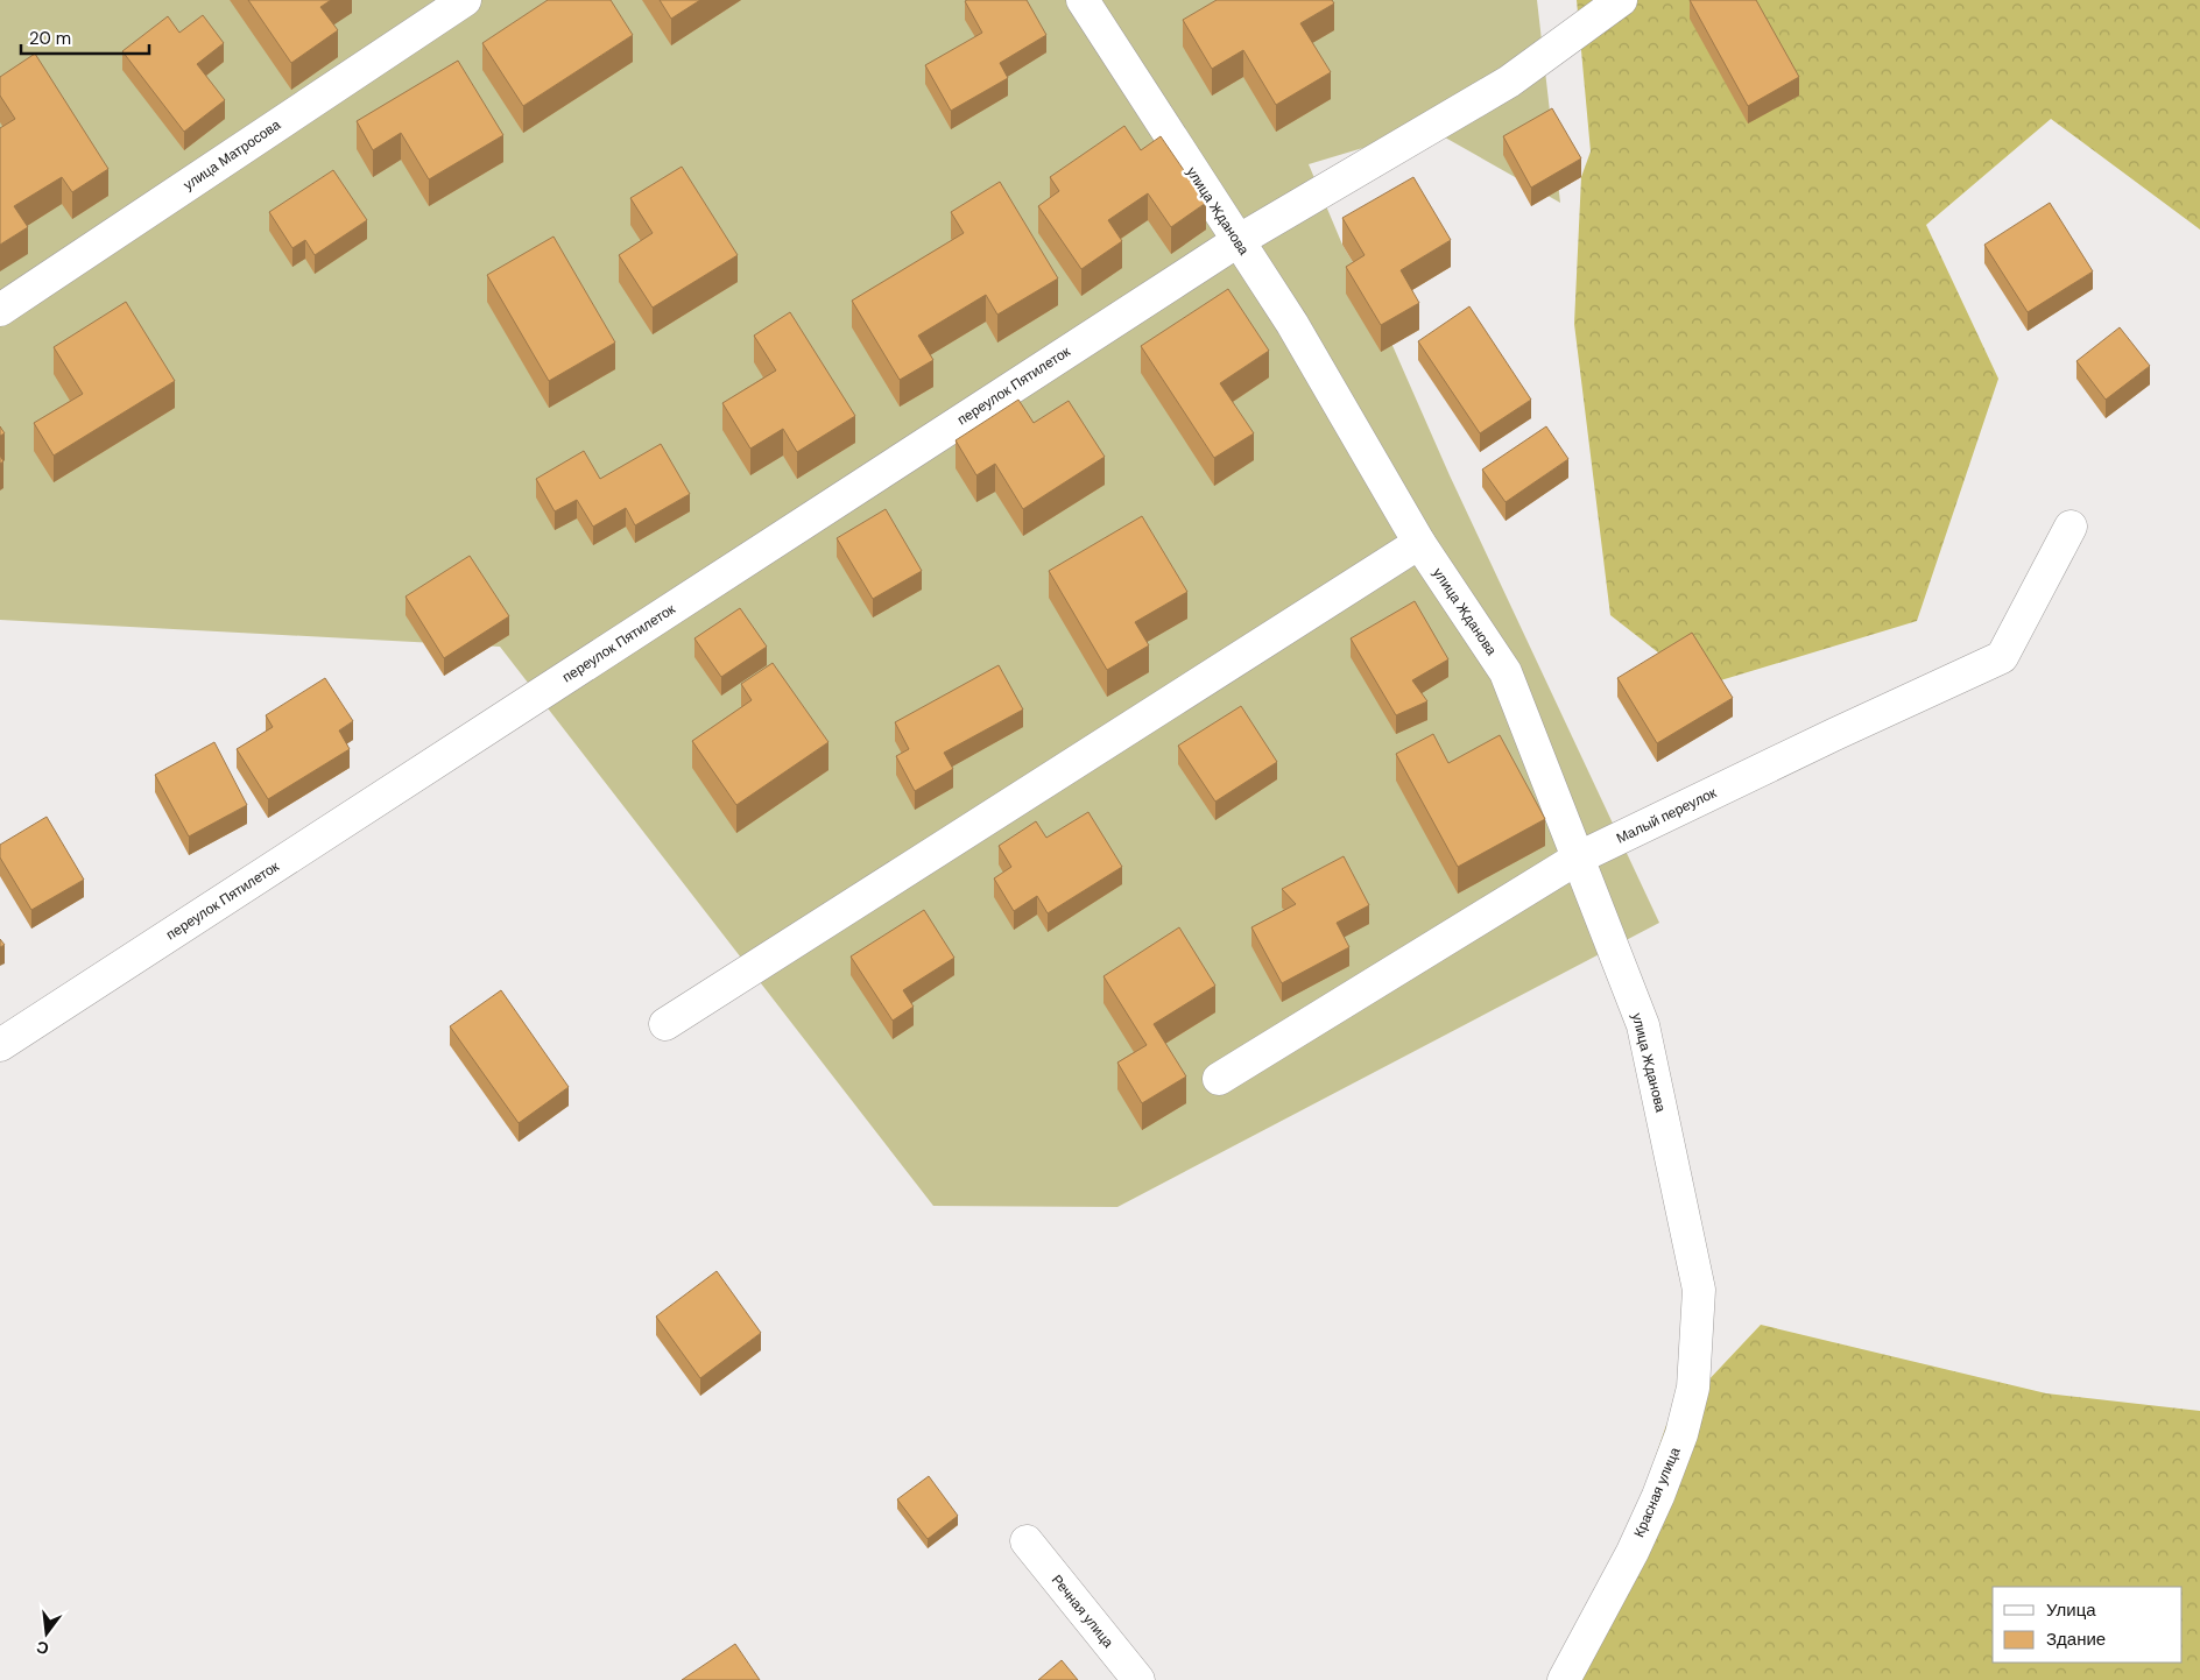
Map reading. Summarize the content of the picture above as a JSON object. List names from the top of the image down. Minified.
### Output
{"streets":{"street":["улица Матросова","улица Жданова","переулок Пятилеток","Малый переулок","Красная улица","Речная улица"]},"crossings":[["улица Жданова","переулок Пятилеток"],["улица Жданова","Малый переулок"],["улица Жданова","Красная улица"]],"legend":["Улица","Здание"],"scale_bar":"20 m","north":"bottom"}
